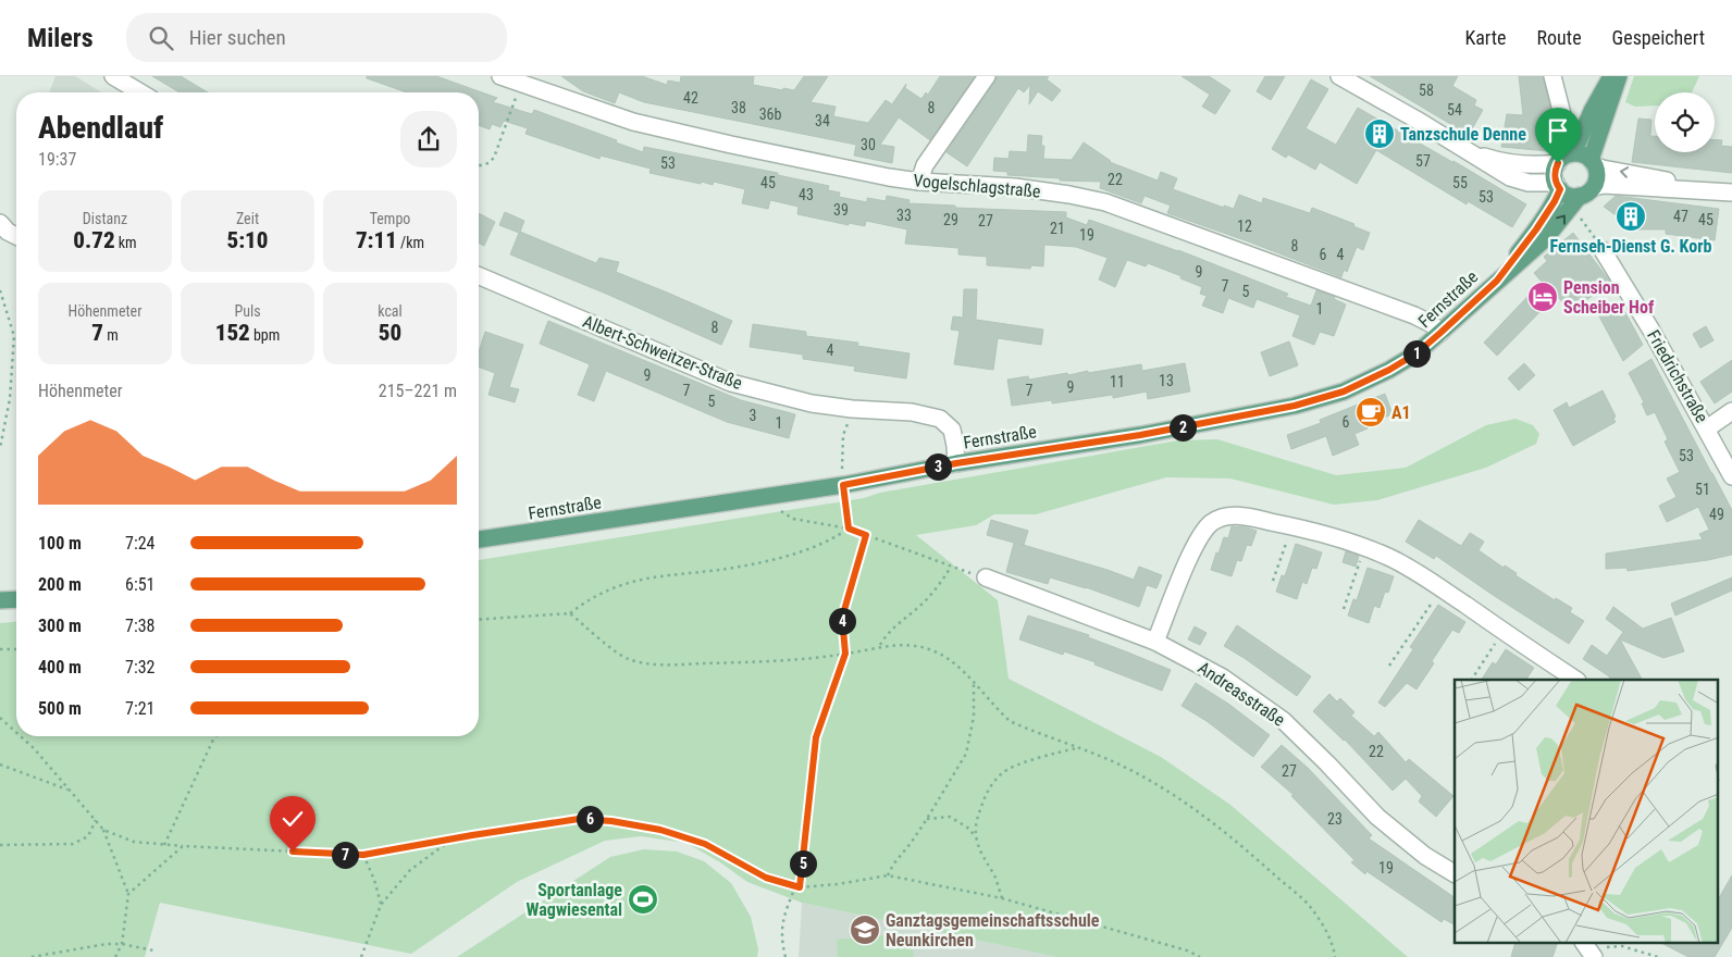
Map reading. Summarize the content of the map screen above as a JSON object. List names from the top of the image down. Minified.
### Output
{"streets":{"main road":["Fernstraße"],"street":["Vogelschlagstraße","Albert-Schweitzer-Straße","Friedrichstraße","Andreasstraße"]},"crossings":[["Vogelschlagstraße","Fernstraße"],["Fernstraße","Albert-Schweitzer-Straße"]],"places":{"building":["Tanzschule Denne","Fernseh-Dienst G. Korb"],"hotel":["Pension Scheiber Hof"],"cafe":["A1"],"sports":["Sportanlage Wagwiesental"],"school or university":["Ganztagsgemeinschaftsschule Neunkirchen"]},"house_numbers":["58","42","38","8","54","36b","34","30","57","53","22","45","55","43","53","39","33","47","29","45","27","12","21","19","8","6","4","9","7","5","1","8","4","9","13","11","9","7","7","5","3","6","1","53","51","49","22","27","23","19"],"page":{"header":"Milers","search":"Hier suchen","nav":["Karte","Route","Gespeichert"],"heading":["Abendlauf","19:37"],"stats":[["Distanz","0.72 km"],["Zeit","5:10"],["Tempo","7:11 /km"],["Höhenmeter","7 m"],["Puls","152 bpm"],["kcal","50"]],"pins":["1","2","3","4","6","7","5"],"chart":["Höhenmeter","215–221 m"],"list":[{"name":"100 m","note":"7:24"},{"name":"200 m","note":"6:51"},{"name":"300 m","note":"7:38"},{"name":"400 m","note":"7:32"},{"name":"500 m","note":"7:21"}]}}
